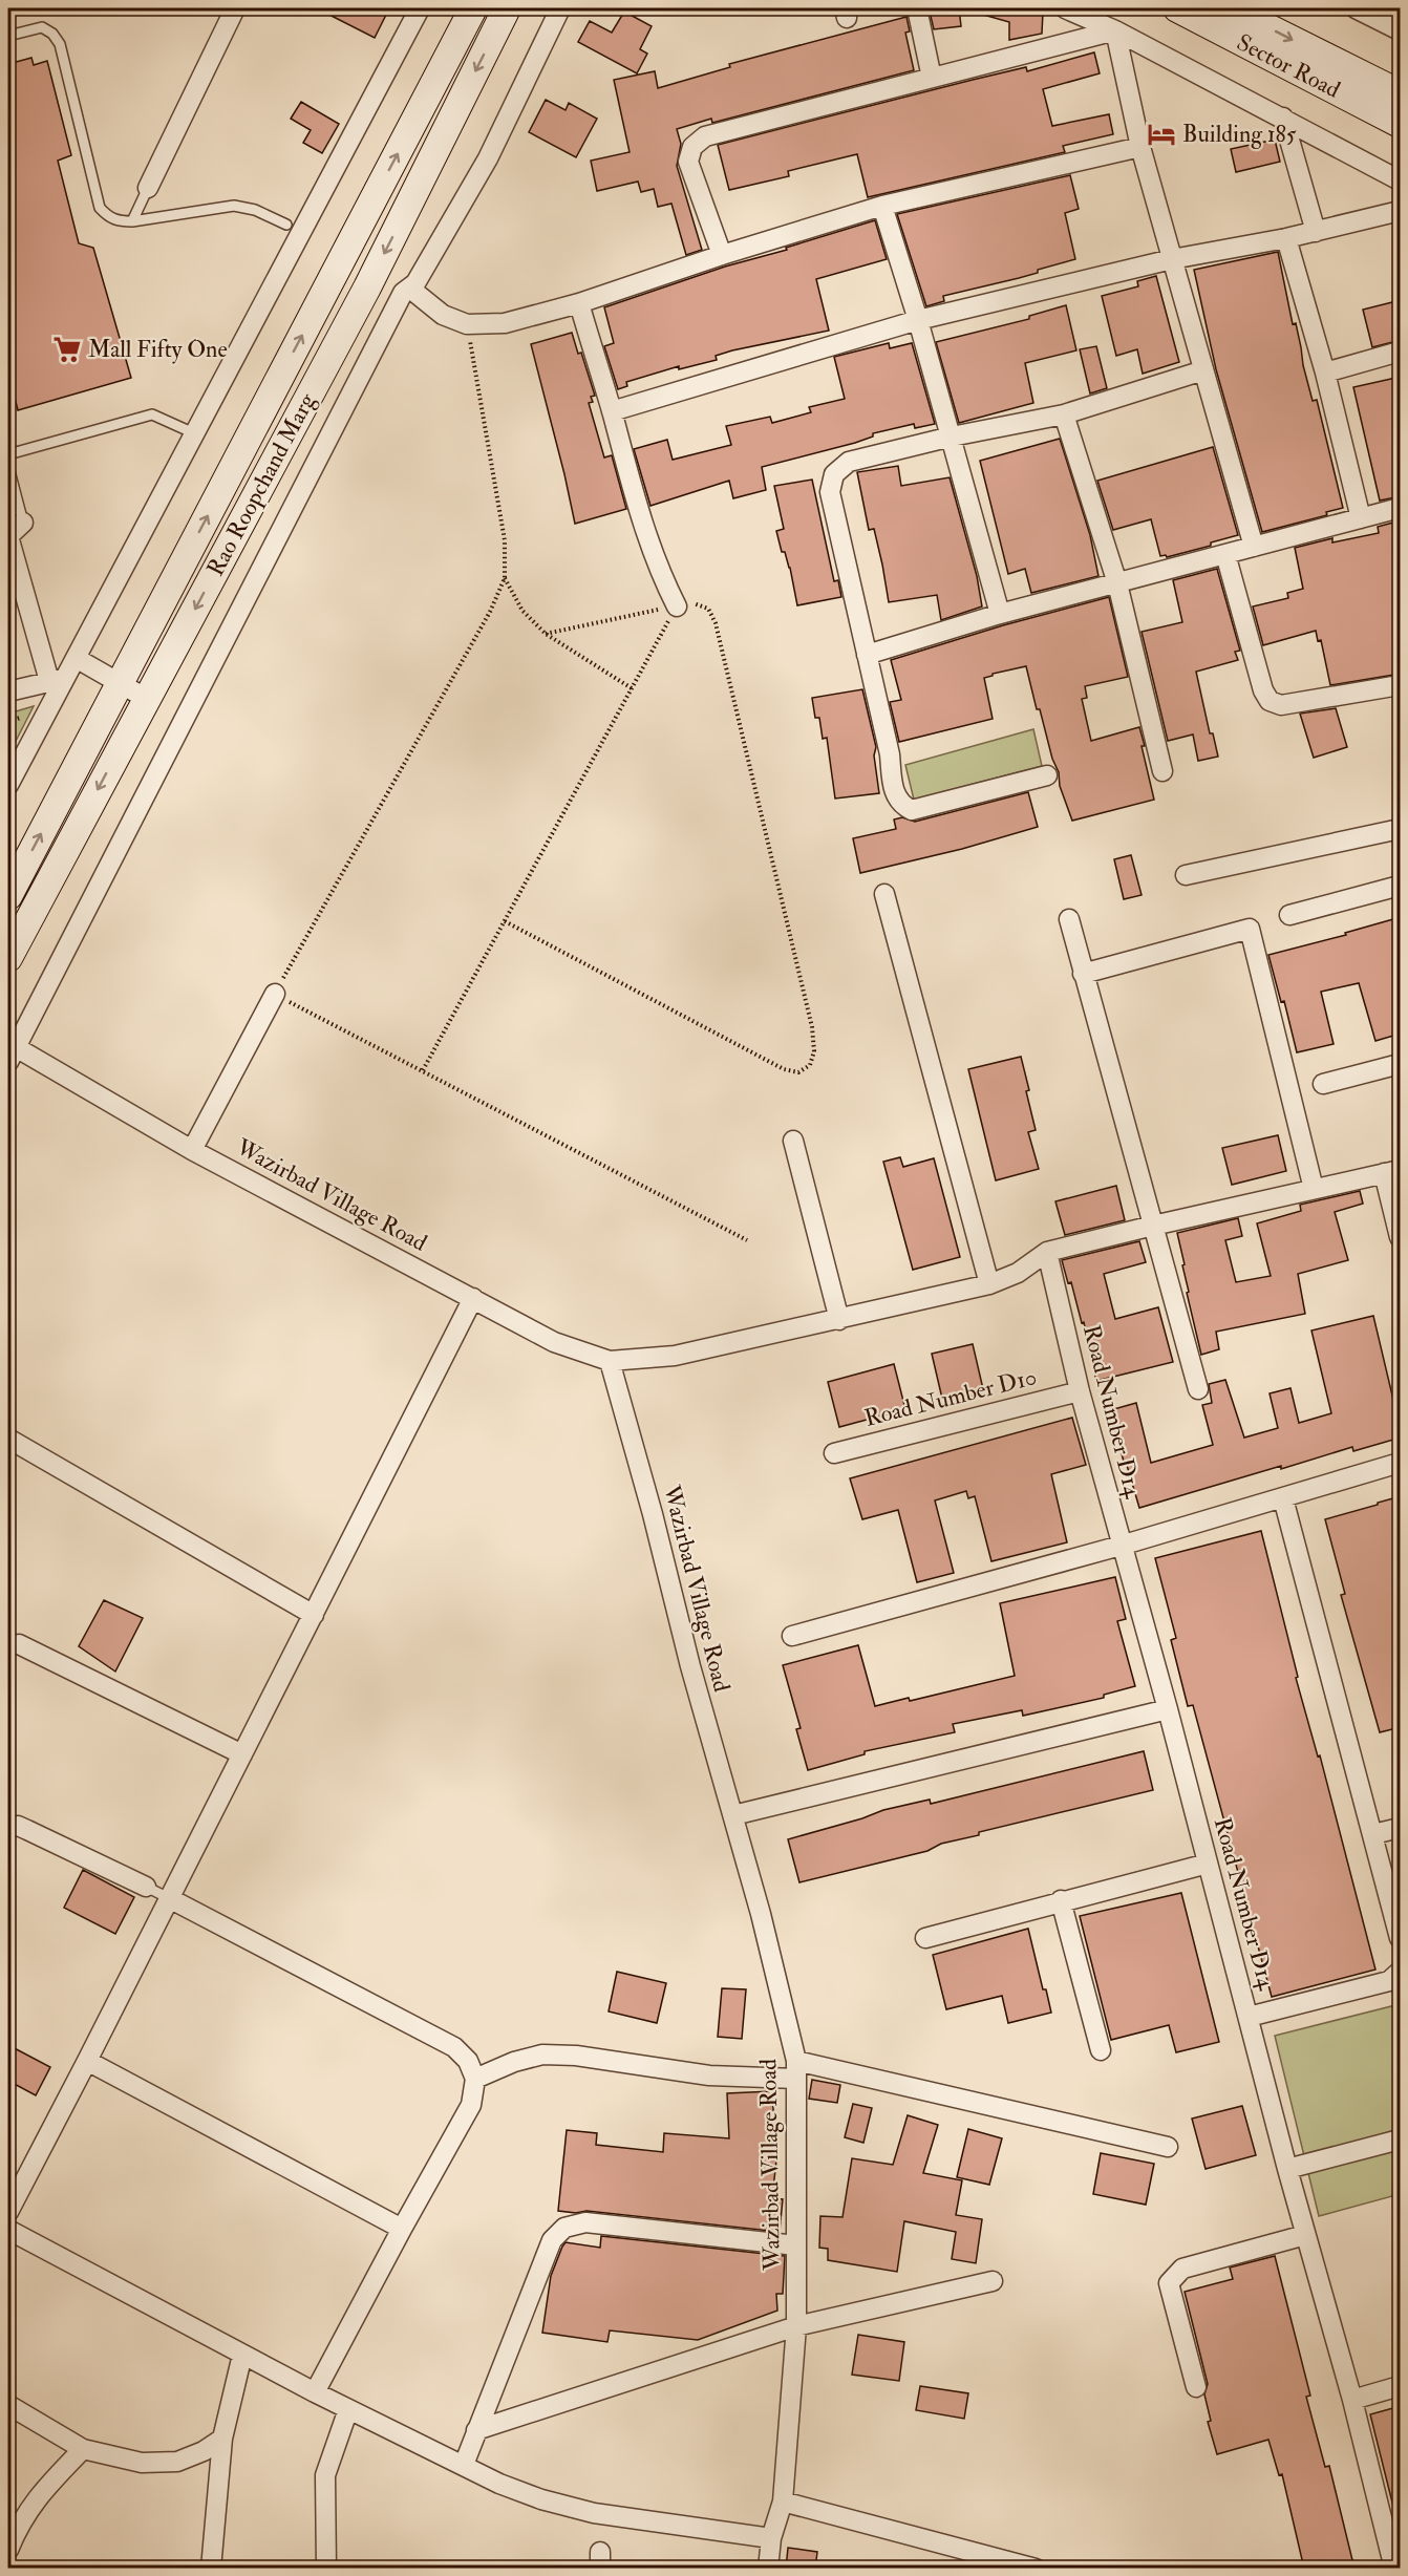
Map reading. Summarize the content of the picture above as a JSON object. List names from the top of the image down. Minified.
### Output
{"streets":{"main road":["Sector Road","Rao Roopchand Marg"],"street":["Wazirbad Village Road","Road Number D10","Road Number D14"]},"crossings":[["Road Number D10","Road Number D14"]],"places":{"hotel":["Building 185"],"supermarket":["Mall Fifty One"]}}
